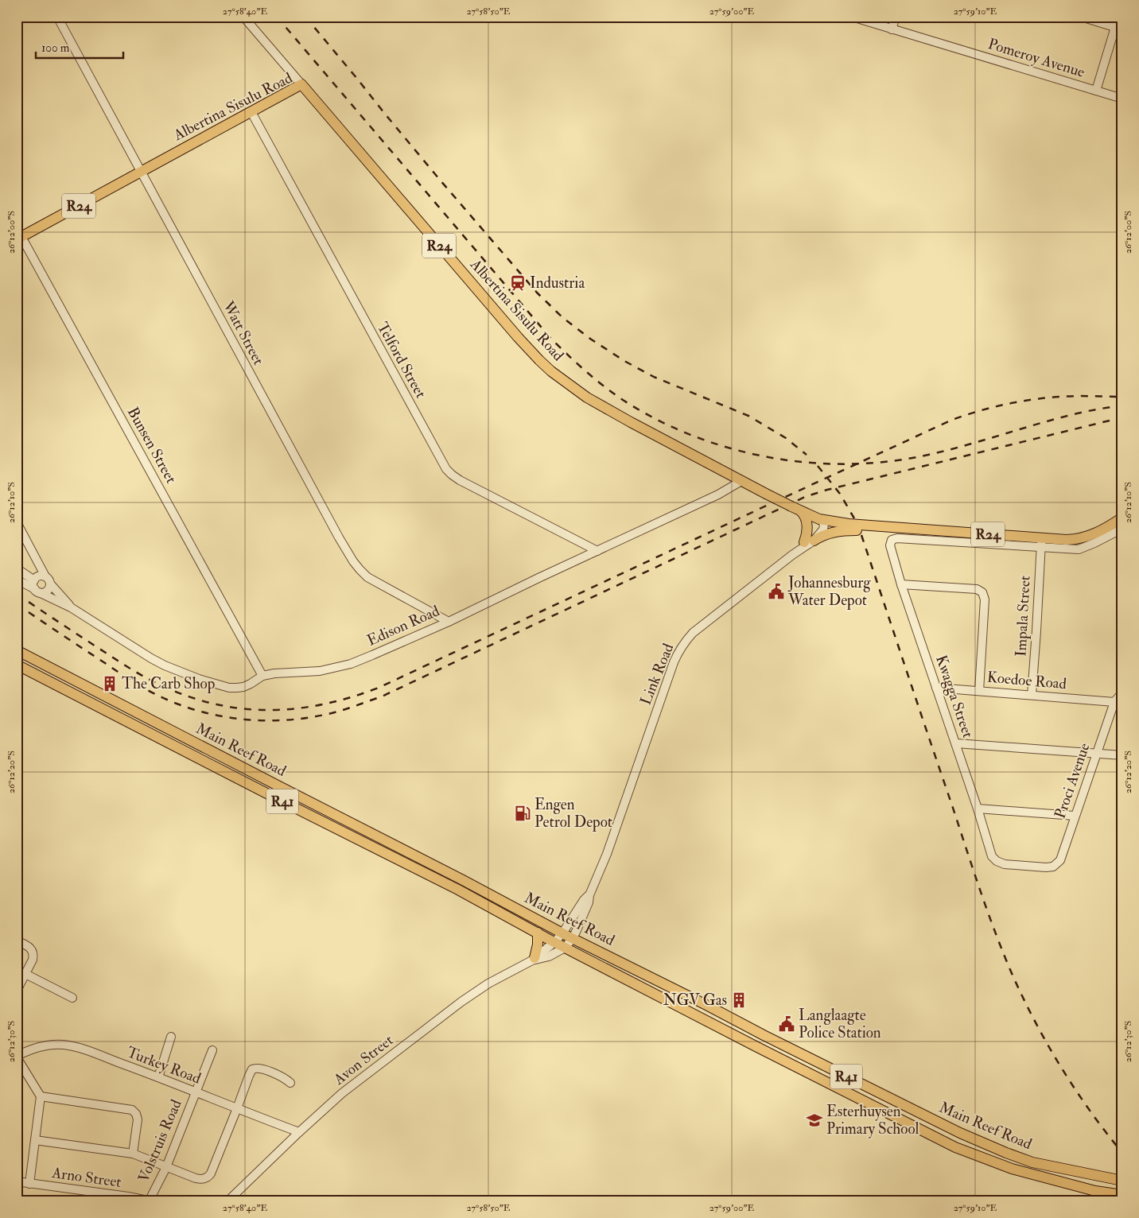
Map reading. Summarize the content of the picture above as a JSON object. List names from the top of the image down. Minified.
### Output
{"streets":{"main road":["Albertina Sisulu Road","R24","Main Reef Road","R41"],"street":["Pomeroy Avenue","Watt Street","Telford Street","Bunsen Street","Impala Street","Edison Road","Link Road","Koedoe Road","Kwagga Street","Proci Avenue","Avon Street","Turkey Road","Volstruis Road","Arno Street"]},"crossings":[["Albertina Sisulu Road","Watt Street"],["Albertina Sisulu Road","Telford Street"],["Albertina Sisulu Road","Bunsen Street"],["Albertina Sisulu Road","Impala Street"],["Albertina Sisulu Road","Edison Road"],["Albertina Sisulu Road","Link Road"],["Albertina Sisulu Road","Kwagga Street"],["Watt Street","Edison Road"],["Telford Street","Edison Road"],["Bunsen Street","Edison Road"],["Impala Street","Koedoe Road"],["Impala Street","Kwagga Street"],["Link Road","Main Reef Road"],["Link Road","Avon Street"],["Koedoe Road","Kwagga Street"],["Koedoe Road","Proci Avenue"],["Kwagga Street","Proci Avenue"],["Main Reef Road","Avon Street"],["Avon Street","Turkey Road"],["Turkey Road","Volstruis Road"],["Volstruis Road","Arno Street"]],"places":{"station":["Industria"],"public building":["Johannesburg Water Depot","Langlaagte Police Station"],"building":["The Carb Shop","NGV Gas"],"fuel station":["Engen Petrol Depot"],"school or university":["Esterhuysen Primary School"]},"scale_bar":"100 m","coordinates":["27°58'40\"E","27°58'50\"E","27°59'00\"E","27°59'10\"E","26°12'00\"S","26°12'10\"S","26°12'20\"S","26°12'30\"S"]}
